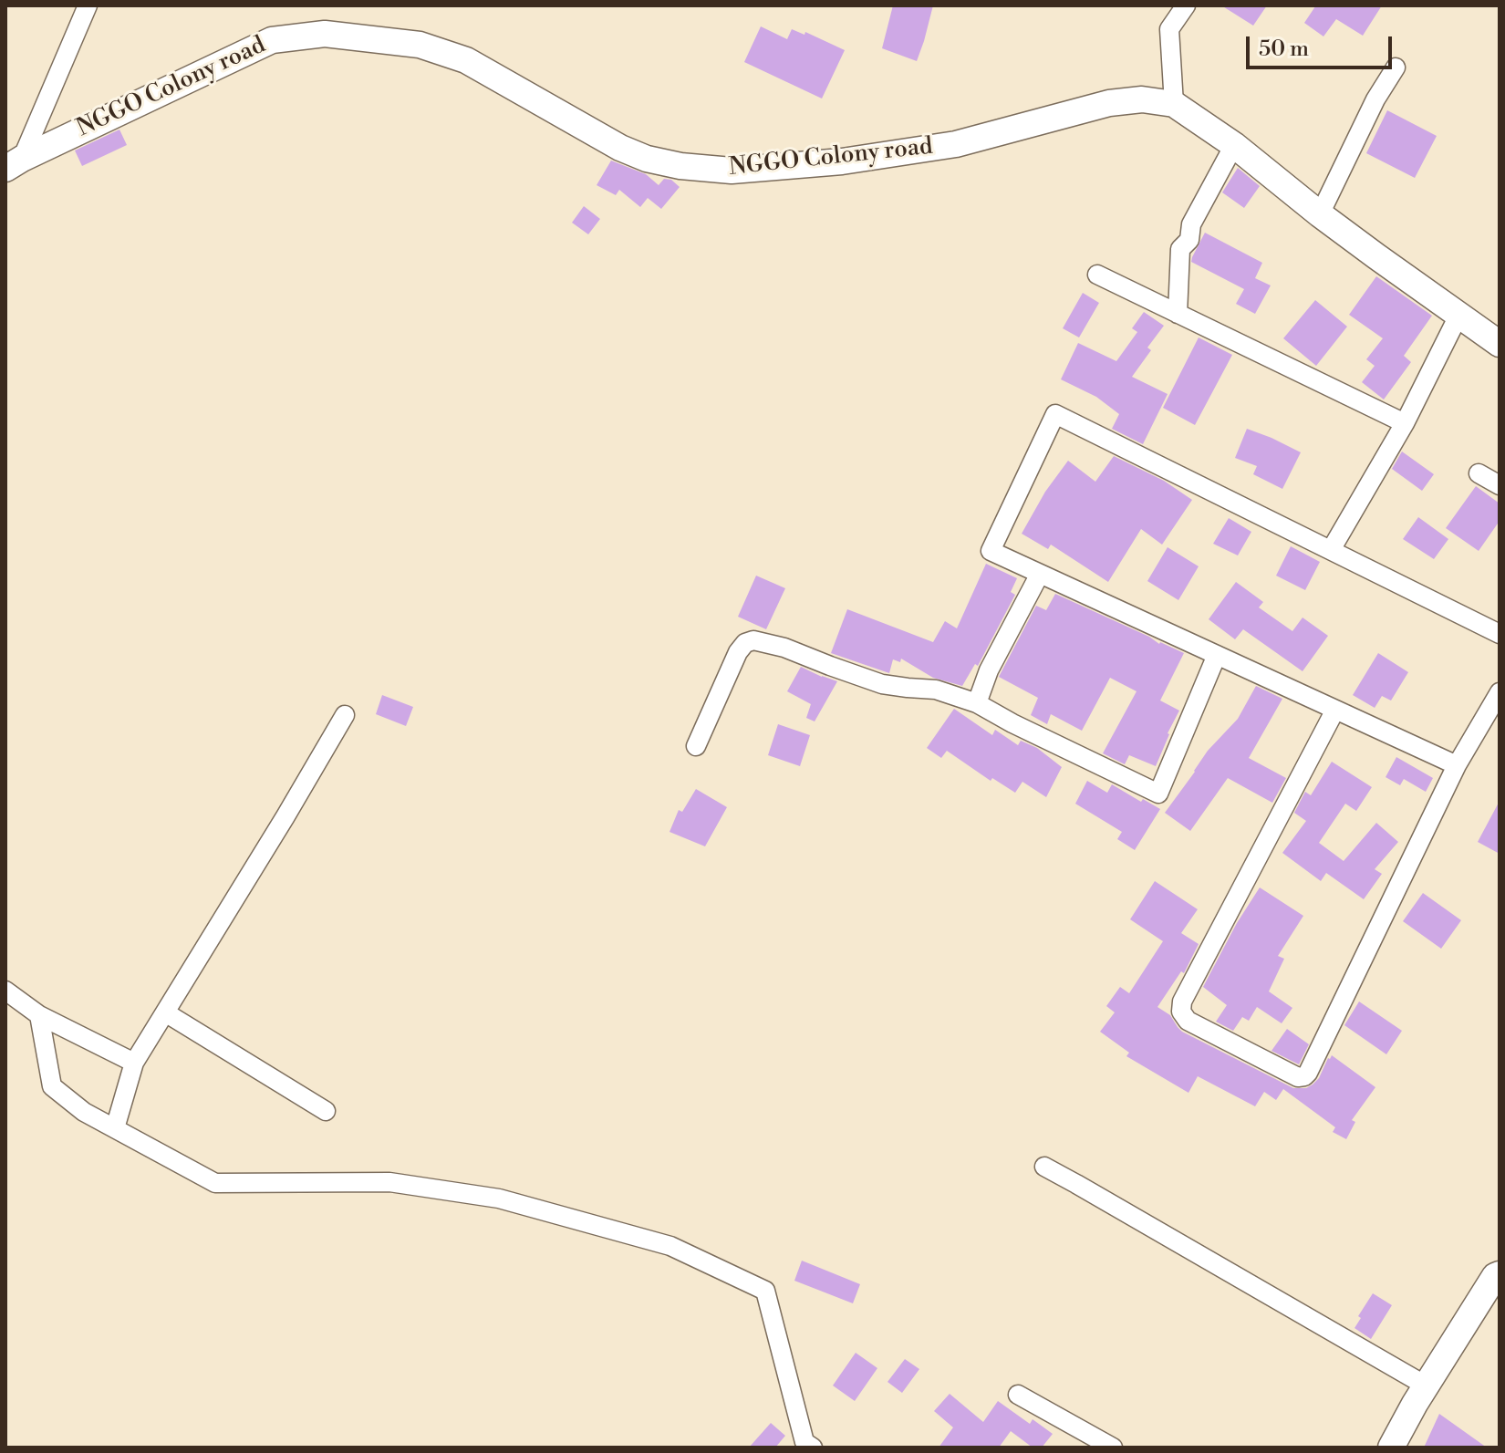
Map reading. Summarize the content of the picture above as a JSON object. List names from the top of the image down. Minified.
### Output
{"streets":{"street":["NGGO Colony road"]},"scale_bar":"50 m"}
